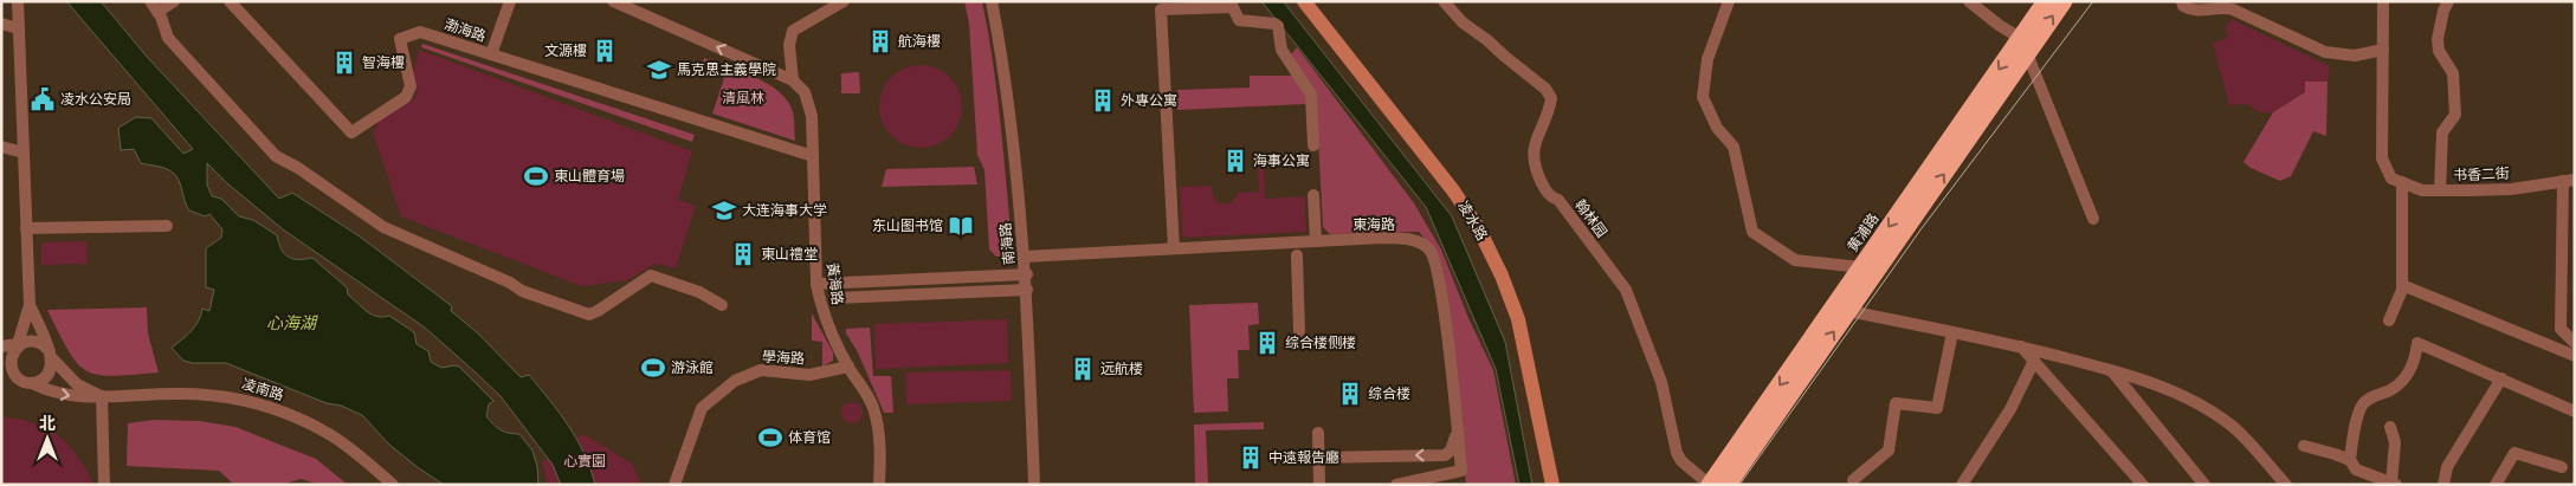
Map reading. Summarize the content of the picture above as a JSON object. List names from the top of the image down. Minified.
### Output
{"streets":{"highway":["黄浦路"],"main road":["凌水路"],"street":["渤海路","书香二街","翰林园","東海路","南海路","黃海路","學海路","凌南路"]},"crossings":[["渤海路","黃海路"],["翰林园","黄浦路"],["東海路","南海路"],["黃海路","學海路"]],"water":["心海湖"],"parks":["清風林","心實園"],"places":{"building":["航海樓","文源樓","智海樓","外專公寓","海事公寓","東山禮堂","综合楼侧楼","远航楼","综合楼","中遠報告廳"],"school or university":["馬克思主義學院","大连海事大学"],"public building":["凌水公安局"],"sports":["東山體育場","游泳館","体育馆"],"library":["东山图书馆"]},"north":"top"}
